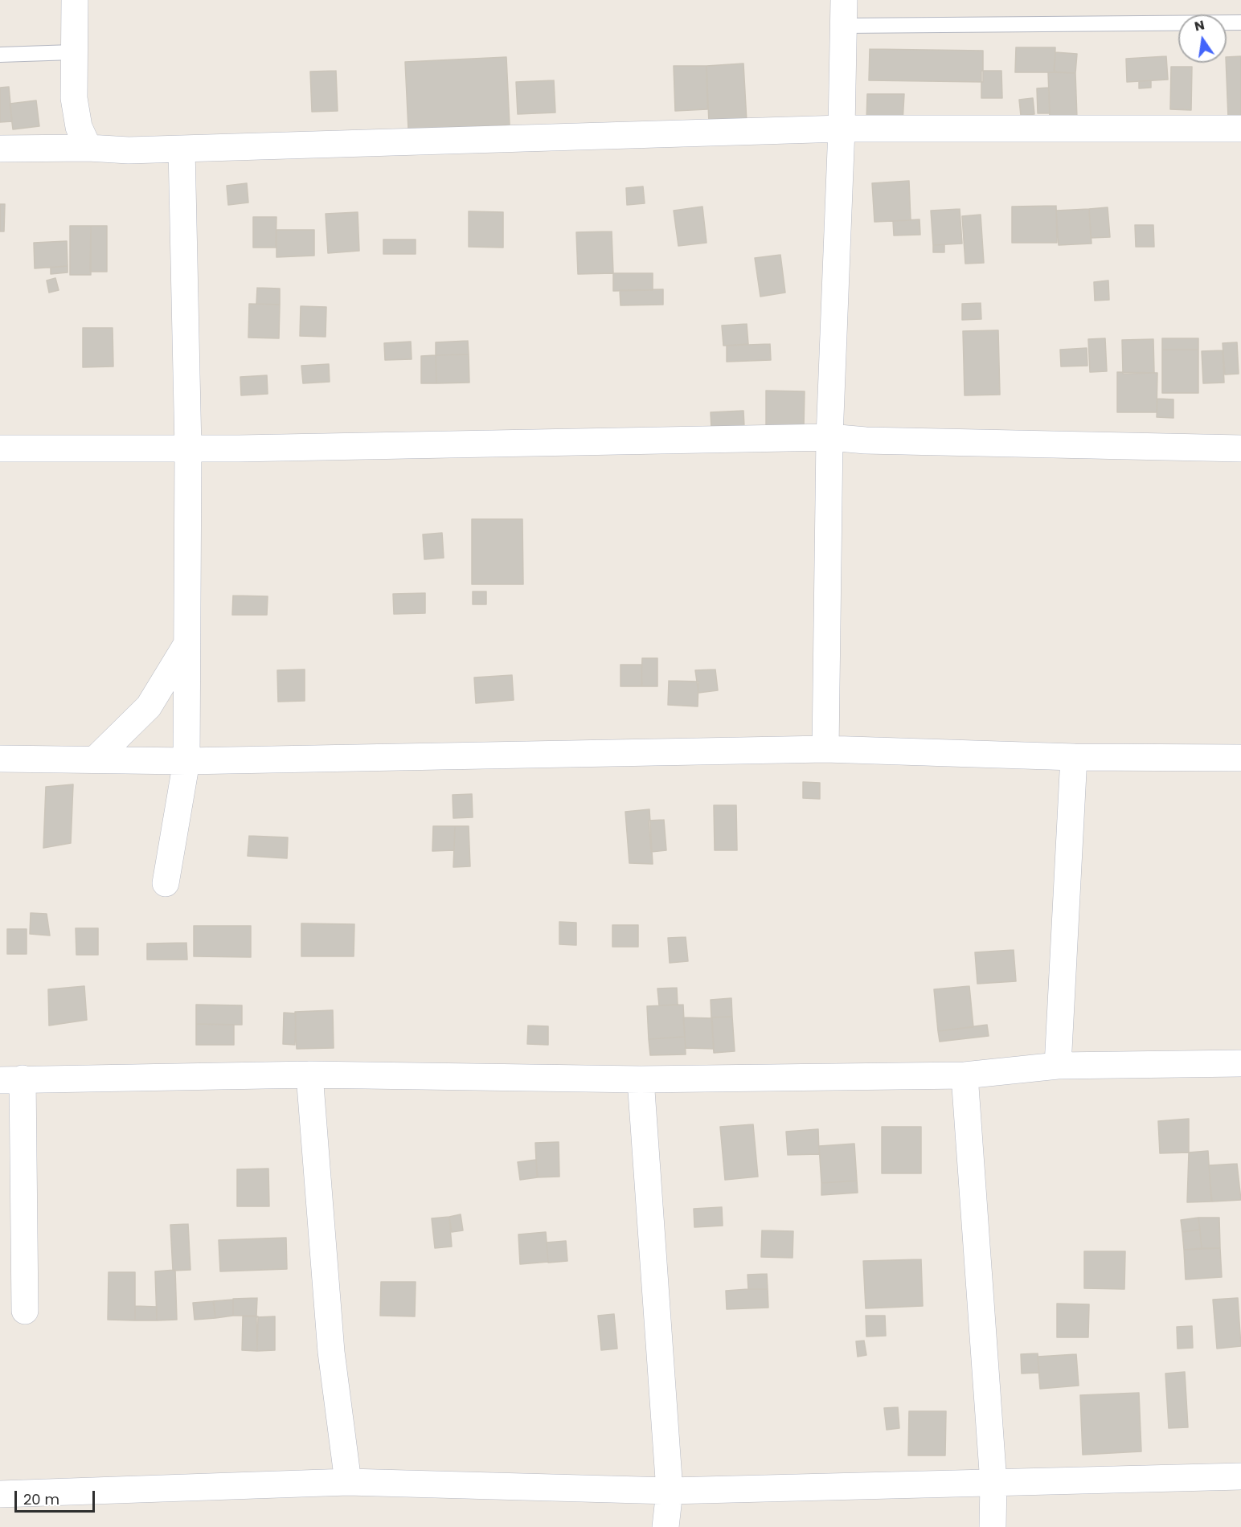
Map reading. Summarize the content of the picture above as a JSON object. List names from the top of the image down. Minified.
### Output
{"scale_bar":"20 m","north":"top"}
